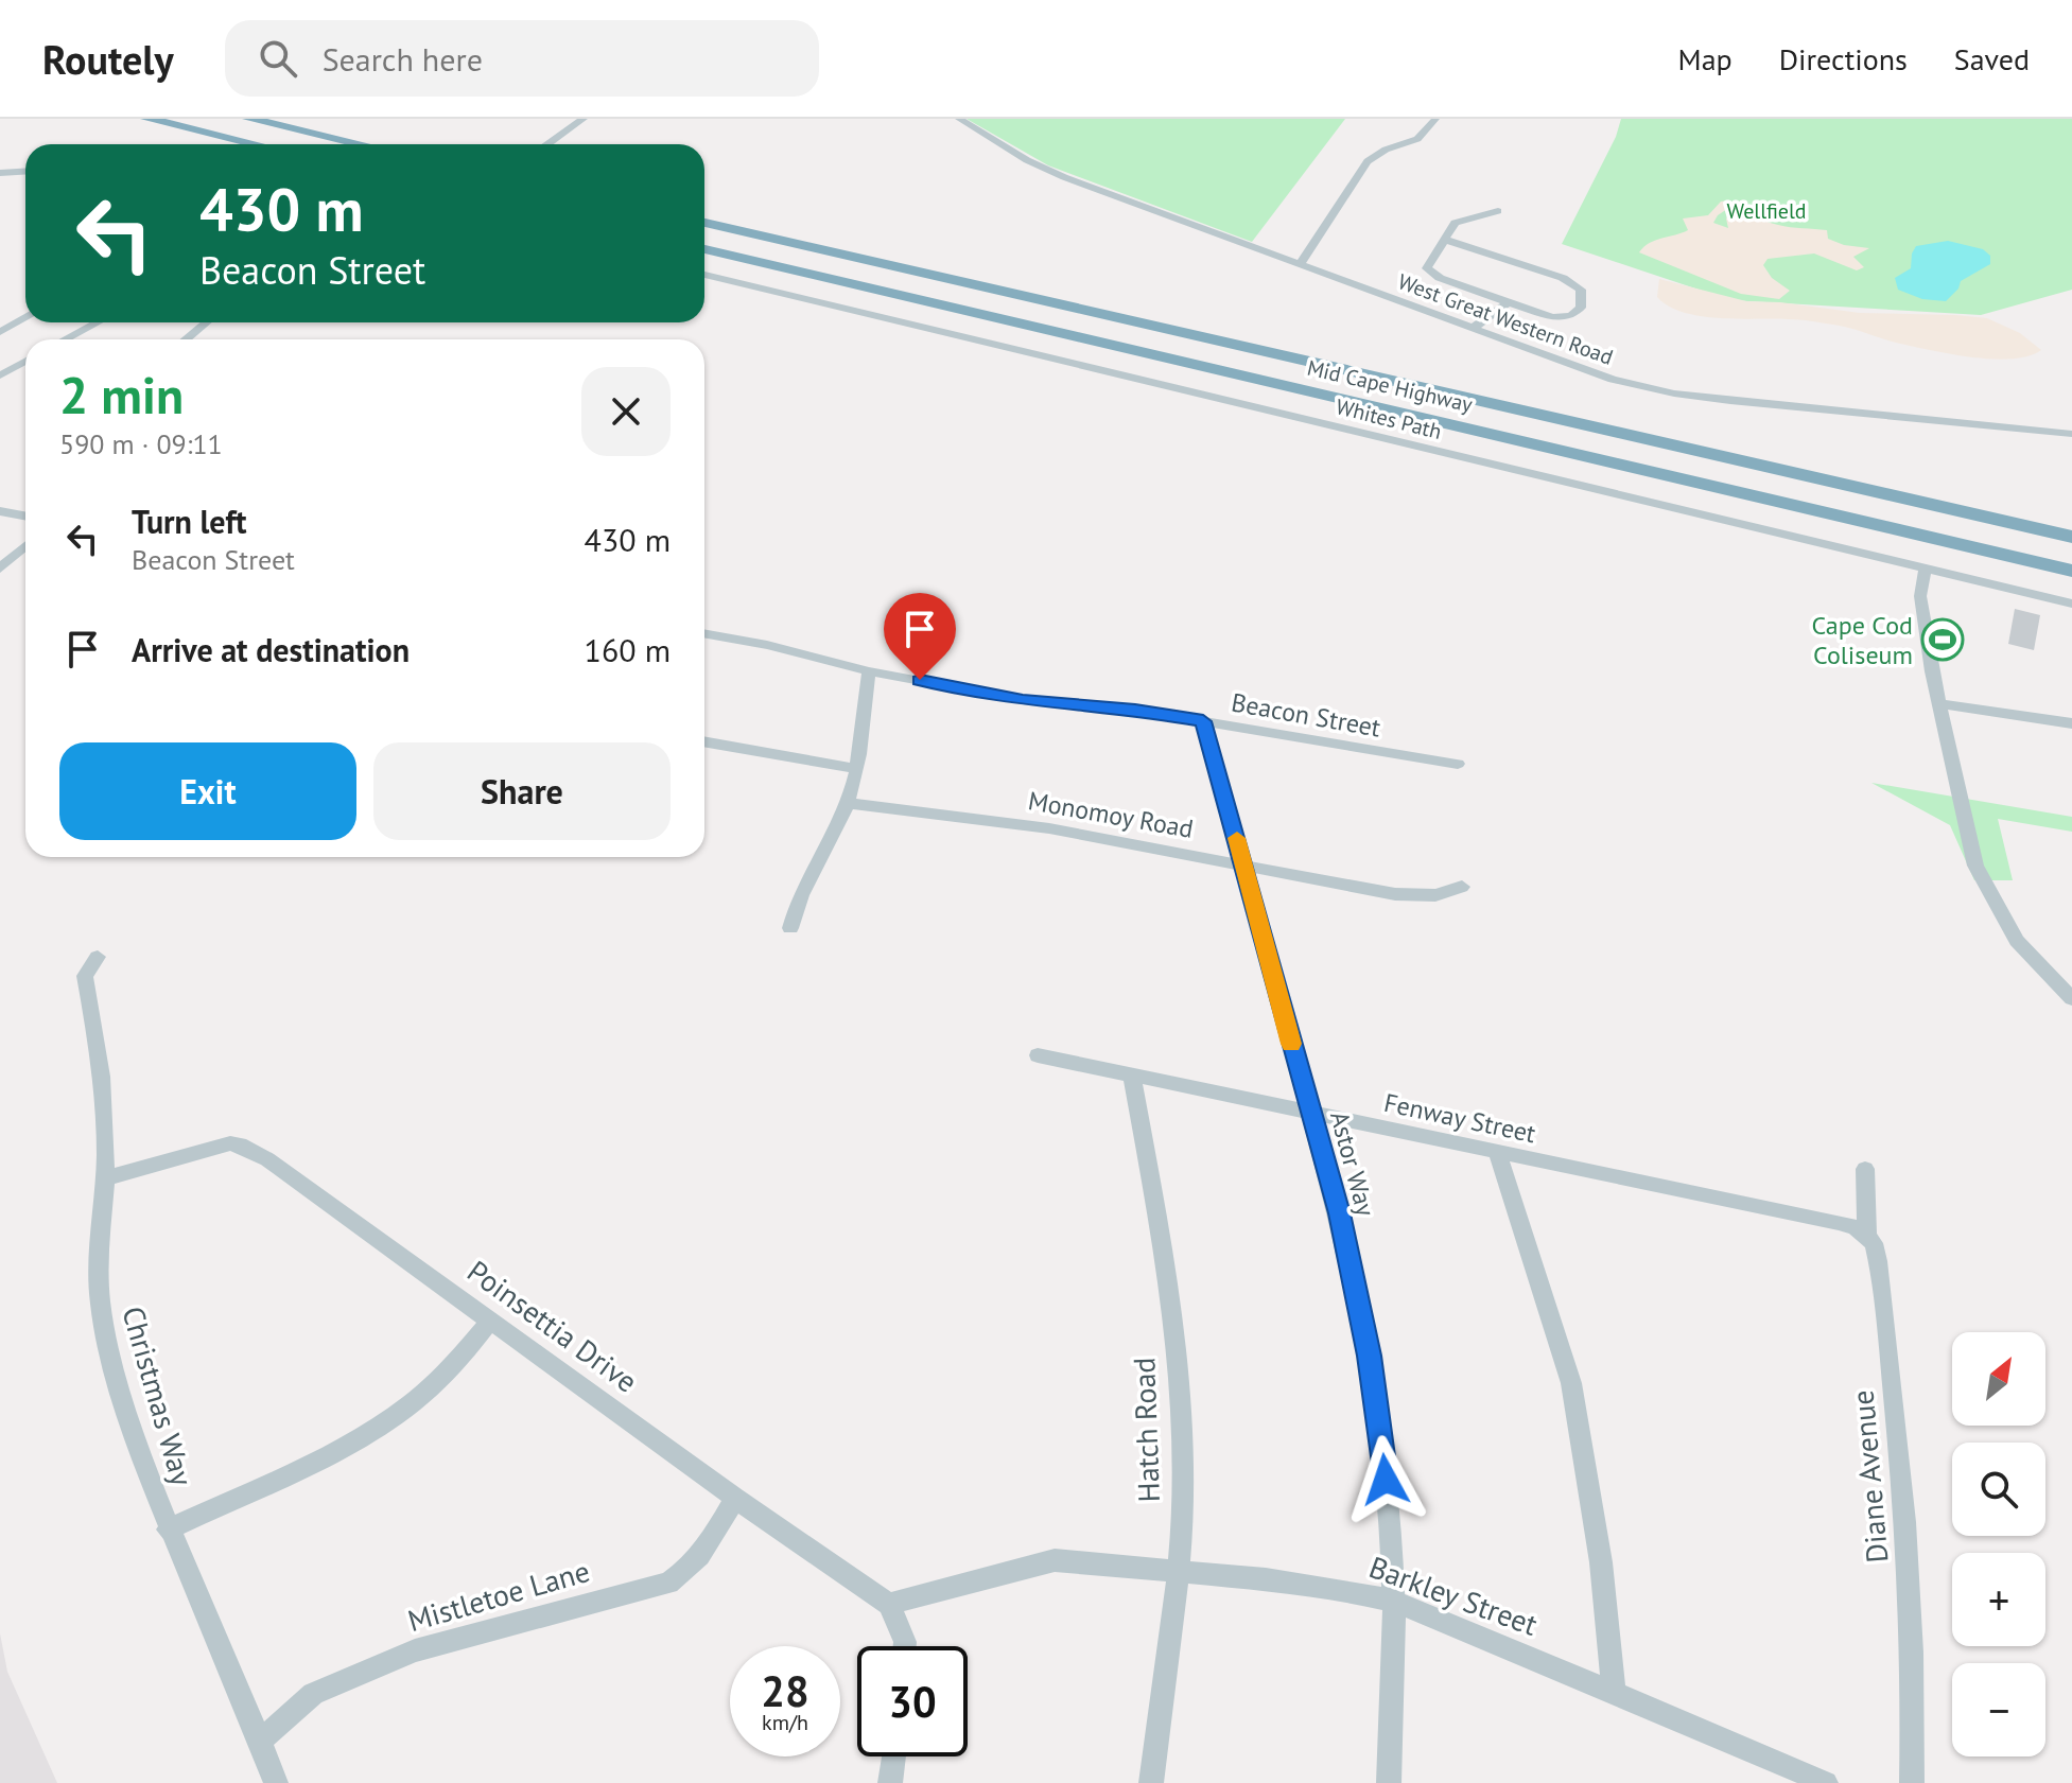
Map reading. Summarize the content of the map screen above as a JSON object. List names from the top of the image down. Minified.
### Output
{"streets":{"highway":["Mid Cape Highway"],"street":["West Great Western Road","Whites Path","Beacon Street","Monomoy Road","Fenway Street","Astor Way","Poinsettia Drive","Christmas Way","Hatch Road","Diane Avenue","Mistletoe Lane","Barkley Street"]},"crossings":[["Beacon Street","Astor Way"],["Monomoy Road","Astor Way"],["Fenway Street","Astor Way"],["Fenway Street","Hatch Road"],["Fenway Street","Diane Avenue"],["Astor Way","Barkley Street"],["Poinsettia Drive","Christmas Way"],["Poinsettia Drive","Mistletoe Lane"],["Poinsettia Drive","Barkley Street"],["Christmas Way","Mistletoe Lane"],["Hatch Road","Barkley Street"]],"parks":["Wellfield"],"places":{"sports":["Cape Cod Coliseum"]},"north":"top right","page":{"header":"Routely","search":"Search here","nav":["Map","Directions","Saved"],"turn":["430 m","Beacon Street"],"heading":["2 min","590 m · 09:11"],"list":[{"name":"Turn left","note":"Beacon Street","value":"430 m"},{"name":"Arrive at destination","value":"160 m"}],"buttons":["Exit","Share"],"map_buttons":["+","−"],"speed":"28 km/h","limit":"30"}}
